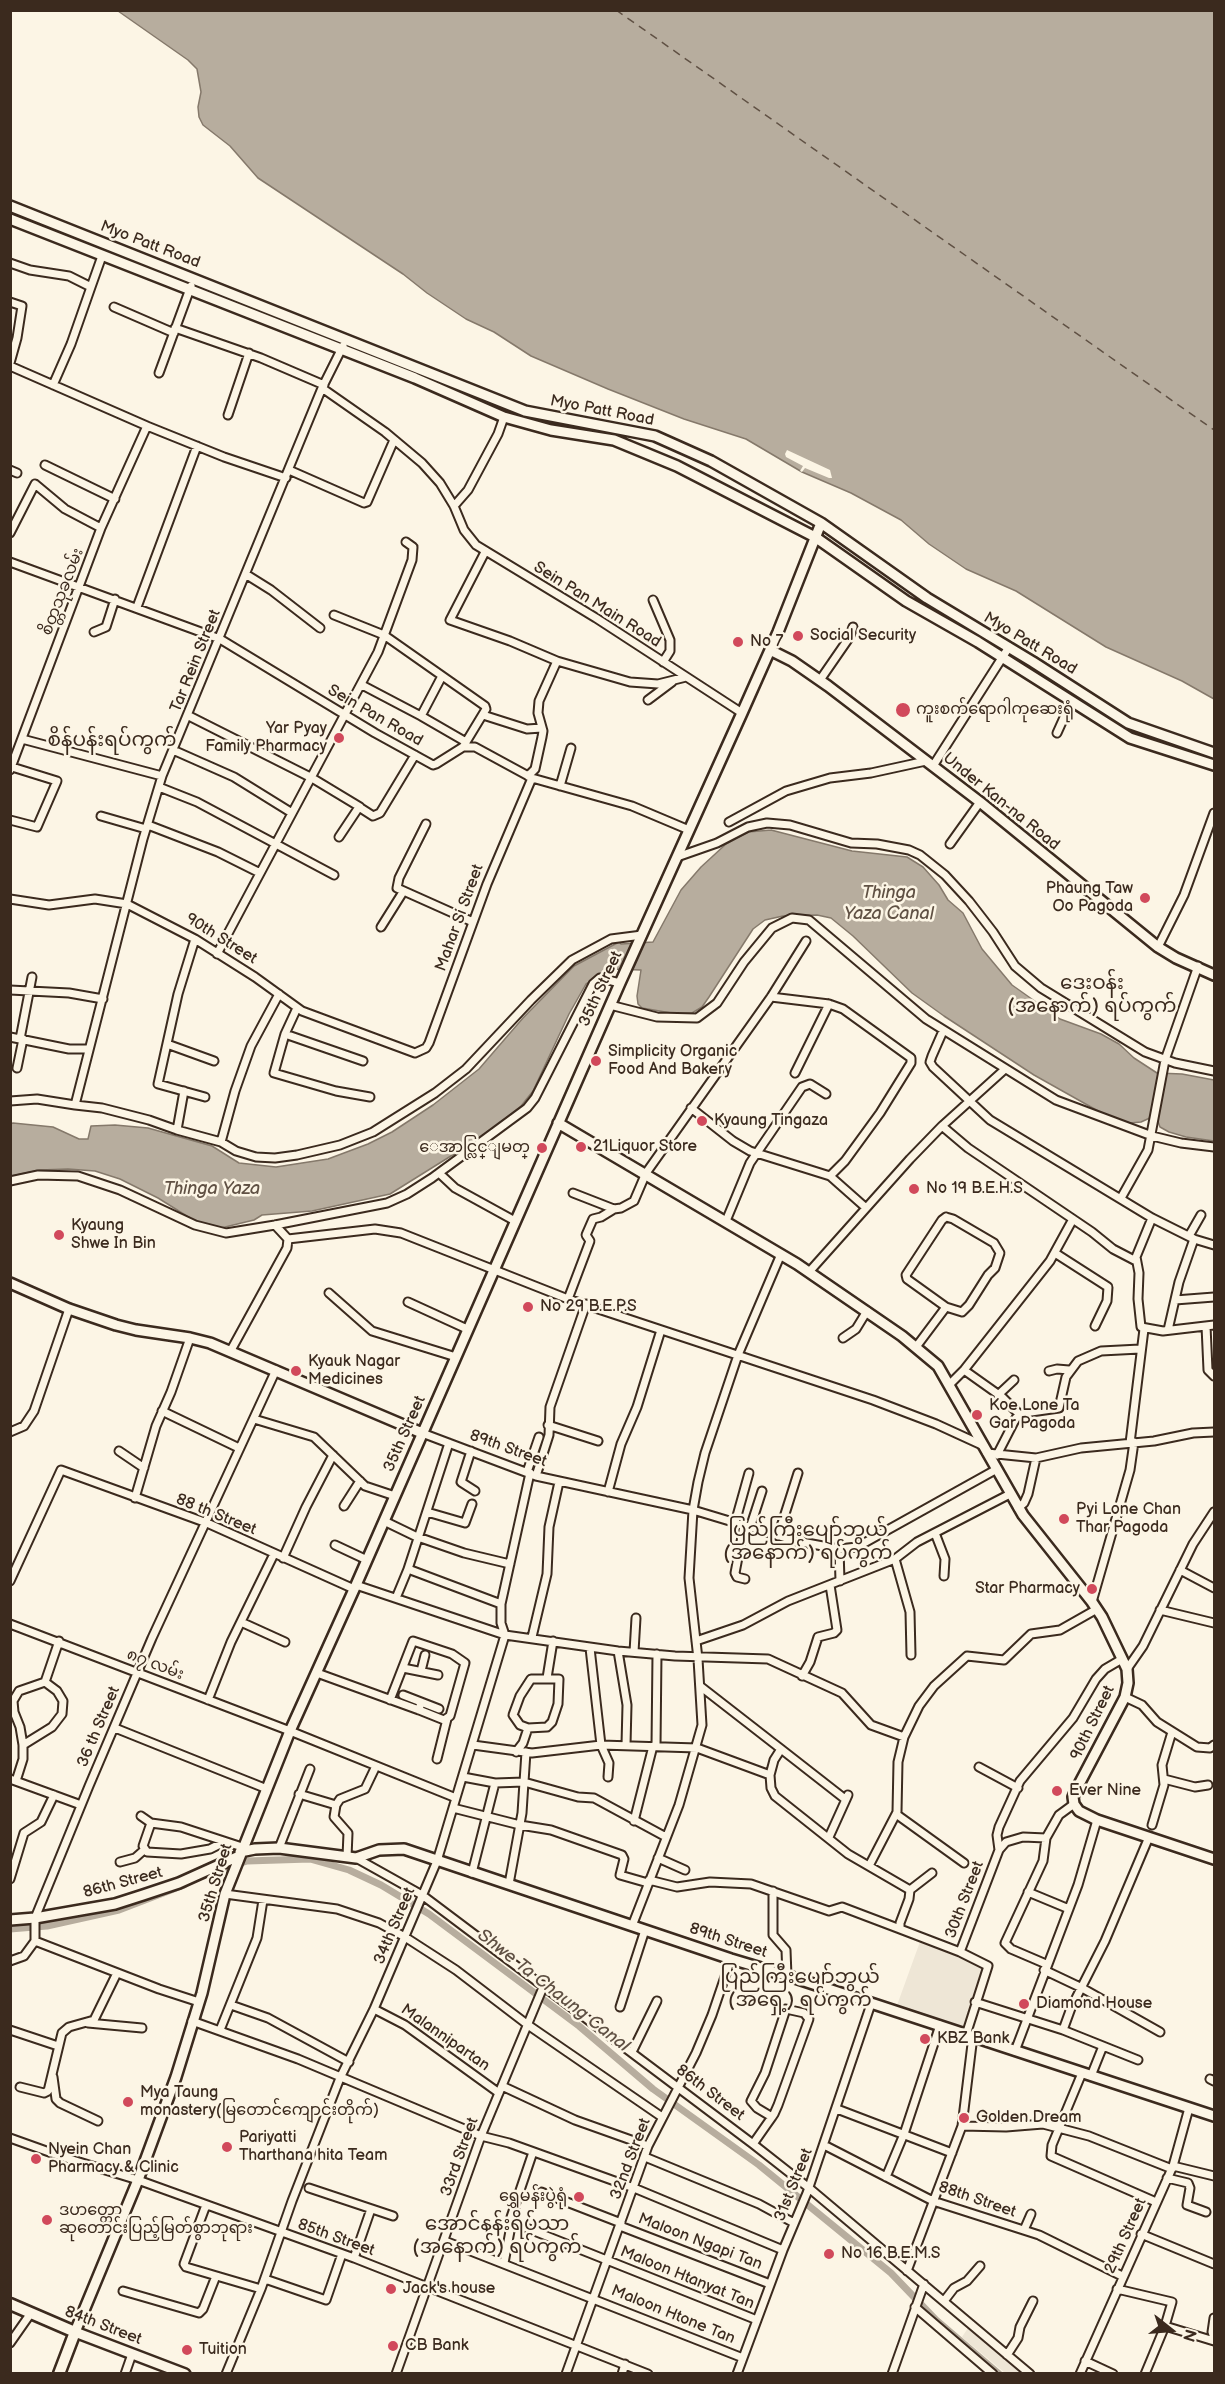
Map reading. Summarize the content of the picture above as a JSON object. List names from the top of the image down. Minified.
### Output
{"streets":{"main road":["Myo Patt Road","Under Kan-na Road","90th Street","35th Street","89th Street","86th Street","84th Street"],"street":["စိတ္တသုခလမ်း","Sein Pan Main Road","Tar Rein Street","Sein Pan Road","Mahar Si Street","88 th Street","၈၇ လမ်း","36 th Street","30th Street","34th Street","Malannipartan","33rd Street","32nd Street","31st Street","88th Street","29th Street","85th Street","Maloon Ngapi Tan","Maloon Htanyat Tan","Maloon Htone Tan"]},"crossings":[["Myo Patt Road","Tar Rein Street"],["Myo Patt Road","35th Street"],["စိတ္တသုခလမ်း","Sein Pan Road"],["Sein Pan Main Road","Tar Rein Street"],["Sein Pan Main Road","35th Street"],["Tar Rein Street","Sein Pan Road"],["Tar Rein Street","90th Street"],["Under Kan-na Road","35th Street"],["Mahar Si Street","90th Street"],["90th Street","35th Street"],["90th Street","89th Street"],["35th Street","89th Street"],["35th Street","88 th Street"],["35th Street","၈၇ လမ်း"],["35th Street","86th Street"],["35th Street","85th Street"],["35th Street","84th Street"],["89th Street","36 th Street"],["89th Street","86th Street"],["89th Street","30th Street"],["89th Street","34th Street"],["89th Street","32nd Street"],["89th Street","31st Street"],["89th Street","29th Street"],["88 th Street","36 th Street"],["88 th Street","34th Street"],["၈၇ လမ်း","36 th Street"],["၈၇ လမ်း","34th Street"],["36 th Street","86th Street"],["86th Street","30th Street"],["86th Street","34th Street"],["86th Street","33rd Street"],["86th Street","32nd Street"],["86th Street","31st Street"],["30th Street","88th Street"],["34th Street","Malannipartan"],["34th Street","85th Street"],["Malannipartan","33rd Street"],["Malannipartan","32nd Street"],["33rd Street","85th Street"],["33rd Street","Maloon Htone Tan"],["32nd Street","85th Street"],["32nd Street","Maloon Ngapi Tan"],["32nd Street","Maloon Htanyat Tan"],["32nd Street","Maloon Htone Tan"],["31st Street","88th Street"],["31st Street","Maloon Ngapi Tan"],["31st Street","Maloon Htanyat Tan"],["31st Street","Maloon Htone Tan"],["88th Street","29th Street"]],"districts":["စိန်ပန်းရပ်ကွက်","ဒေးဝန်း (အနောက်) ရပ်ကွက်","ပြည်ကြီးပျော်ဘွယ် (အနောက်) ရပ်ကွက်","ပြည်ကြီးပျော်ဘွယ် (အရှေ့) ရပ်ကွက်","အောင်နန်းရိပ်သာ (အနောက်) ရပ်ကွက်"],"water":["Thinga Yaza Canal","Thinga Yaza","Shwe Ta Chaung Canal"],"places":["Social Security","No 7","ကူးစက်ရောဂါကုဆေးရုံ","Yar Pyay Family Pharmacy","Phaung Taw Oo Pagoda","Simplicity Organic Food And Bakery","Kyaung Tingaza","21Liquor Store","ေအာင္လြင္ျမတ္","No 19 B.E.H.S","Kyaung Shwe In Bin","No 29 B.E.P.S","Kyauk Nagar Medicines","Koe Lone Ta Gar Pagoda","Pyi Lone Chan Thar Pagoda","Star Pharmacy","Ever Nine","Diamond House","KBZ Bank","Mya Taung monastery(မြတောင်ကျောင်းတိုက်)","Golden Dream","Pariyatti Tharthana hita Team","Nyein Chan Pharmacy & Clinic","ရွှေမန်းပွဲရုံ","ဒဟတ္တော ဆုတောင်းပြည့်မြတ်စွာဘုရား","No 16 B.E.M.S","Jack's house","CB Bank","Tuition"],"north":"right"}
